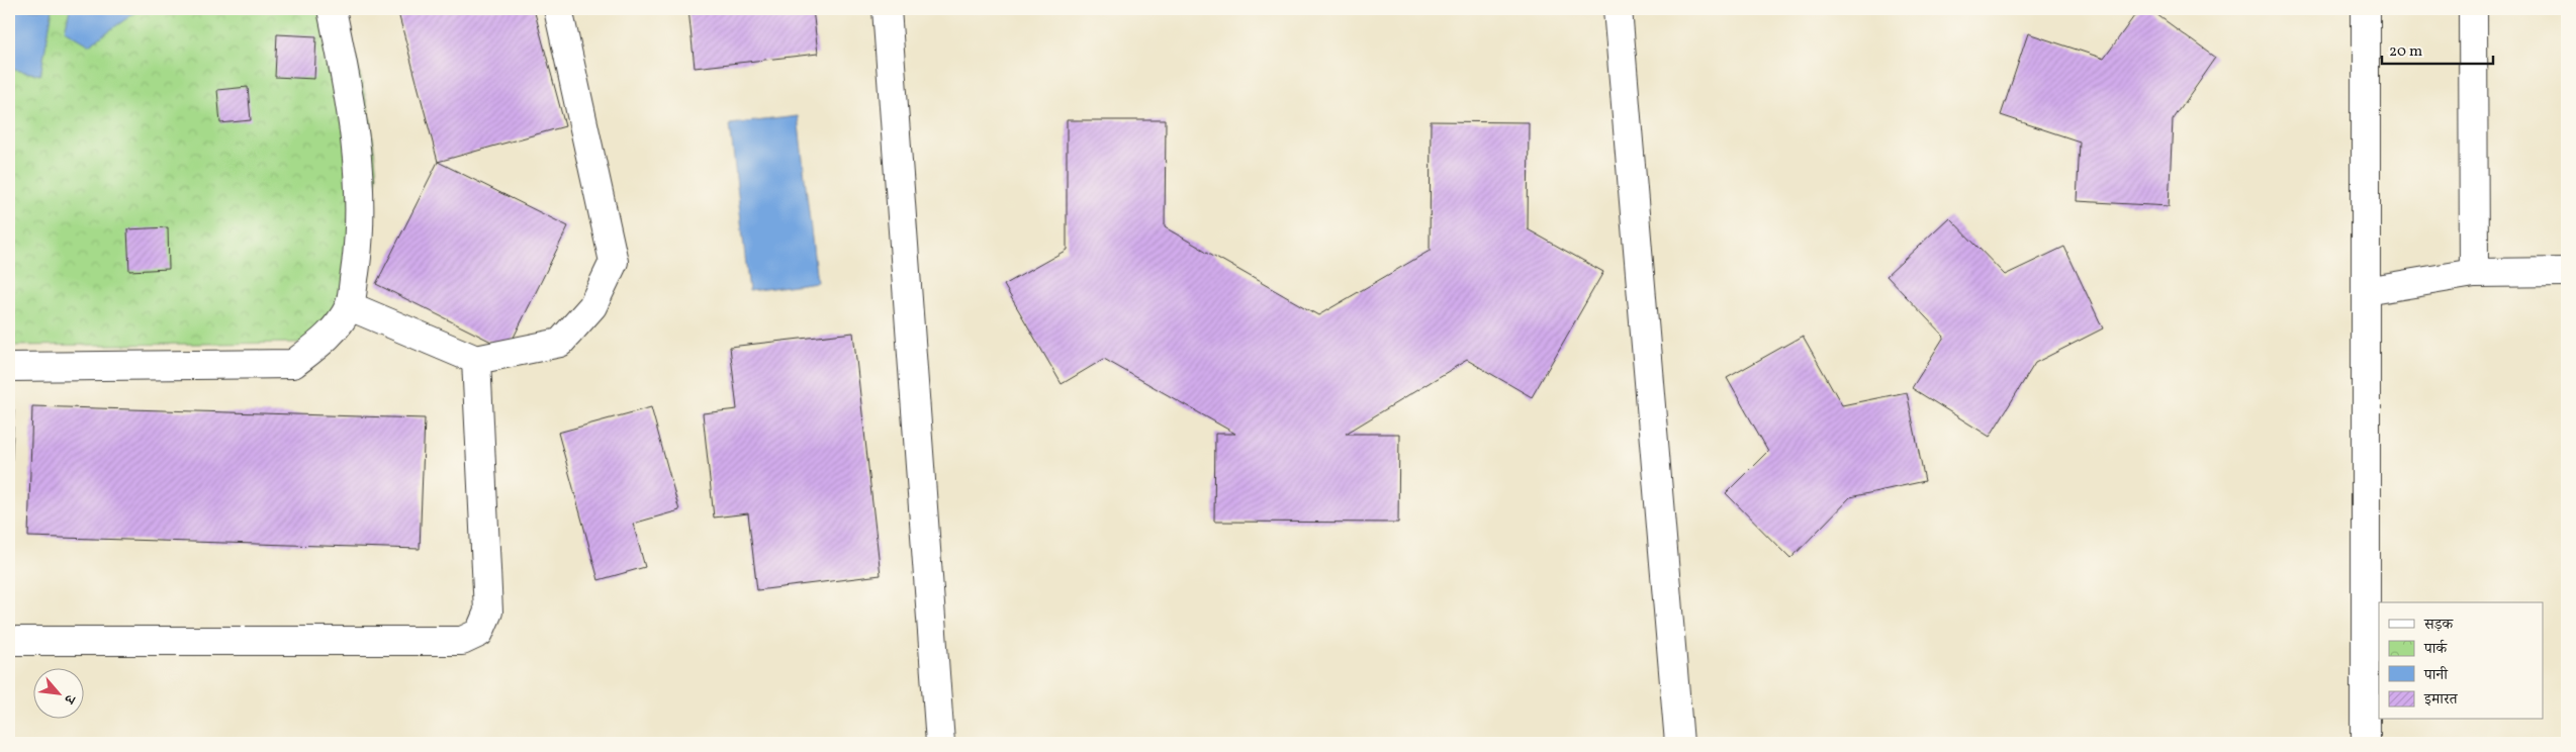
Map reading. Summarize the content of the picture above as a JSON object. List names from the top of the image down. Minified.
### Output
{"legend":["सड़क","पार्क","पानी","इमारत"],"scale_bar":"20 m","north":"bottom right"}
